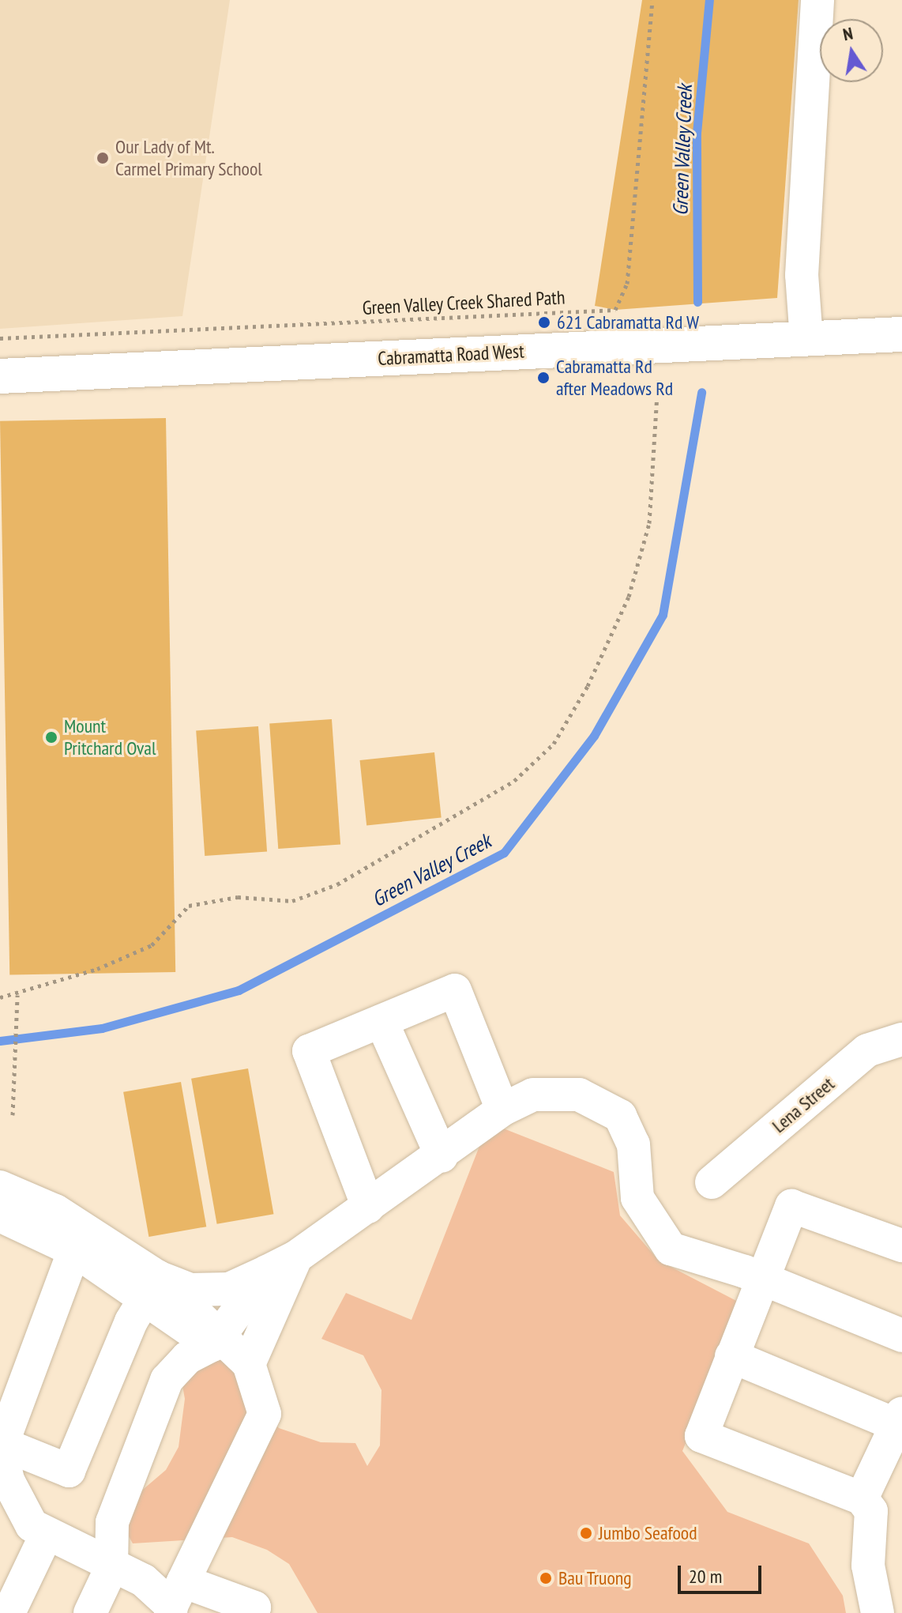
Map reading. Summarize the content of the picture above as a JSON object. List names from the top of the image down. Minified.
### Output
{"streets":{"main road":["Cabramatta Road West"],"street":["Lena Street"],"path":["Green Valley Creek Shared Path"]},"water":["Green Valley Creek"],"places":["Our Lady of Mt. Carmel Primary School","621 Cabramatta Rd W","Cabramatta Rd after Meadows Rd","Mount Pritchard Oval","Jumbo Seafood","Bau Truong"],"scale_bar":"20 m","north":"top"}
